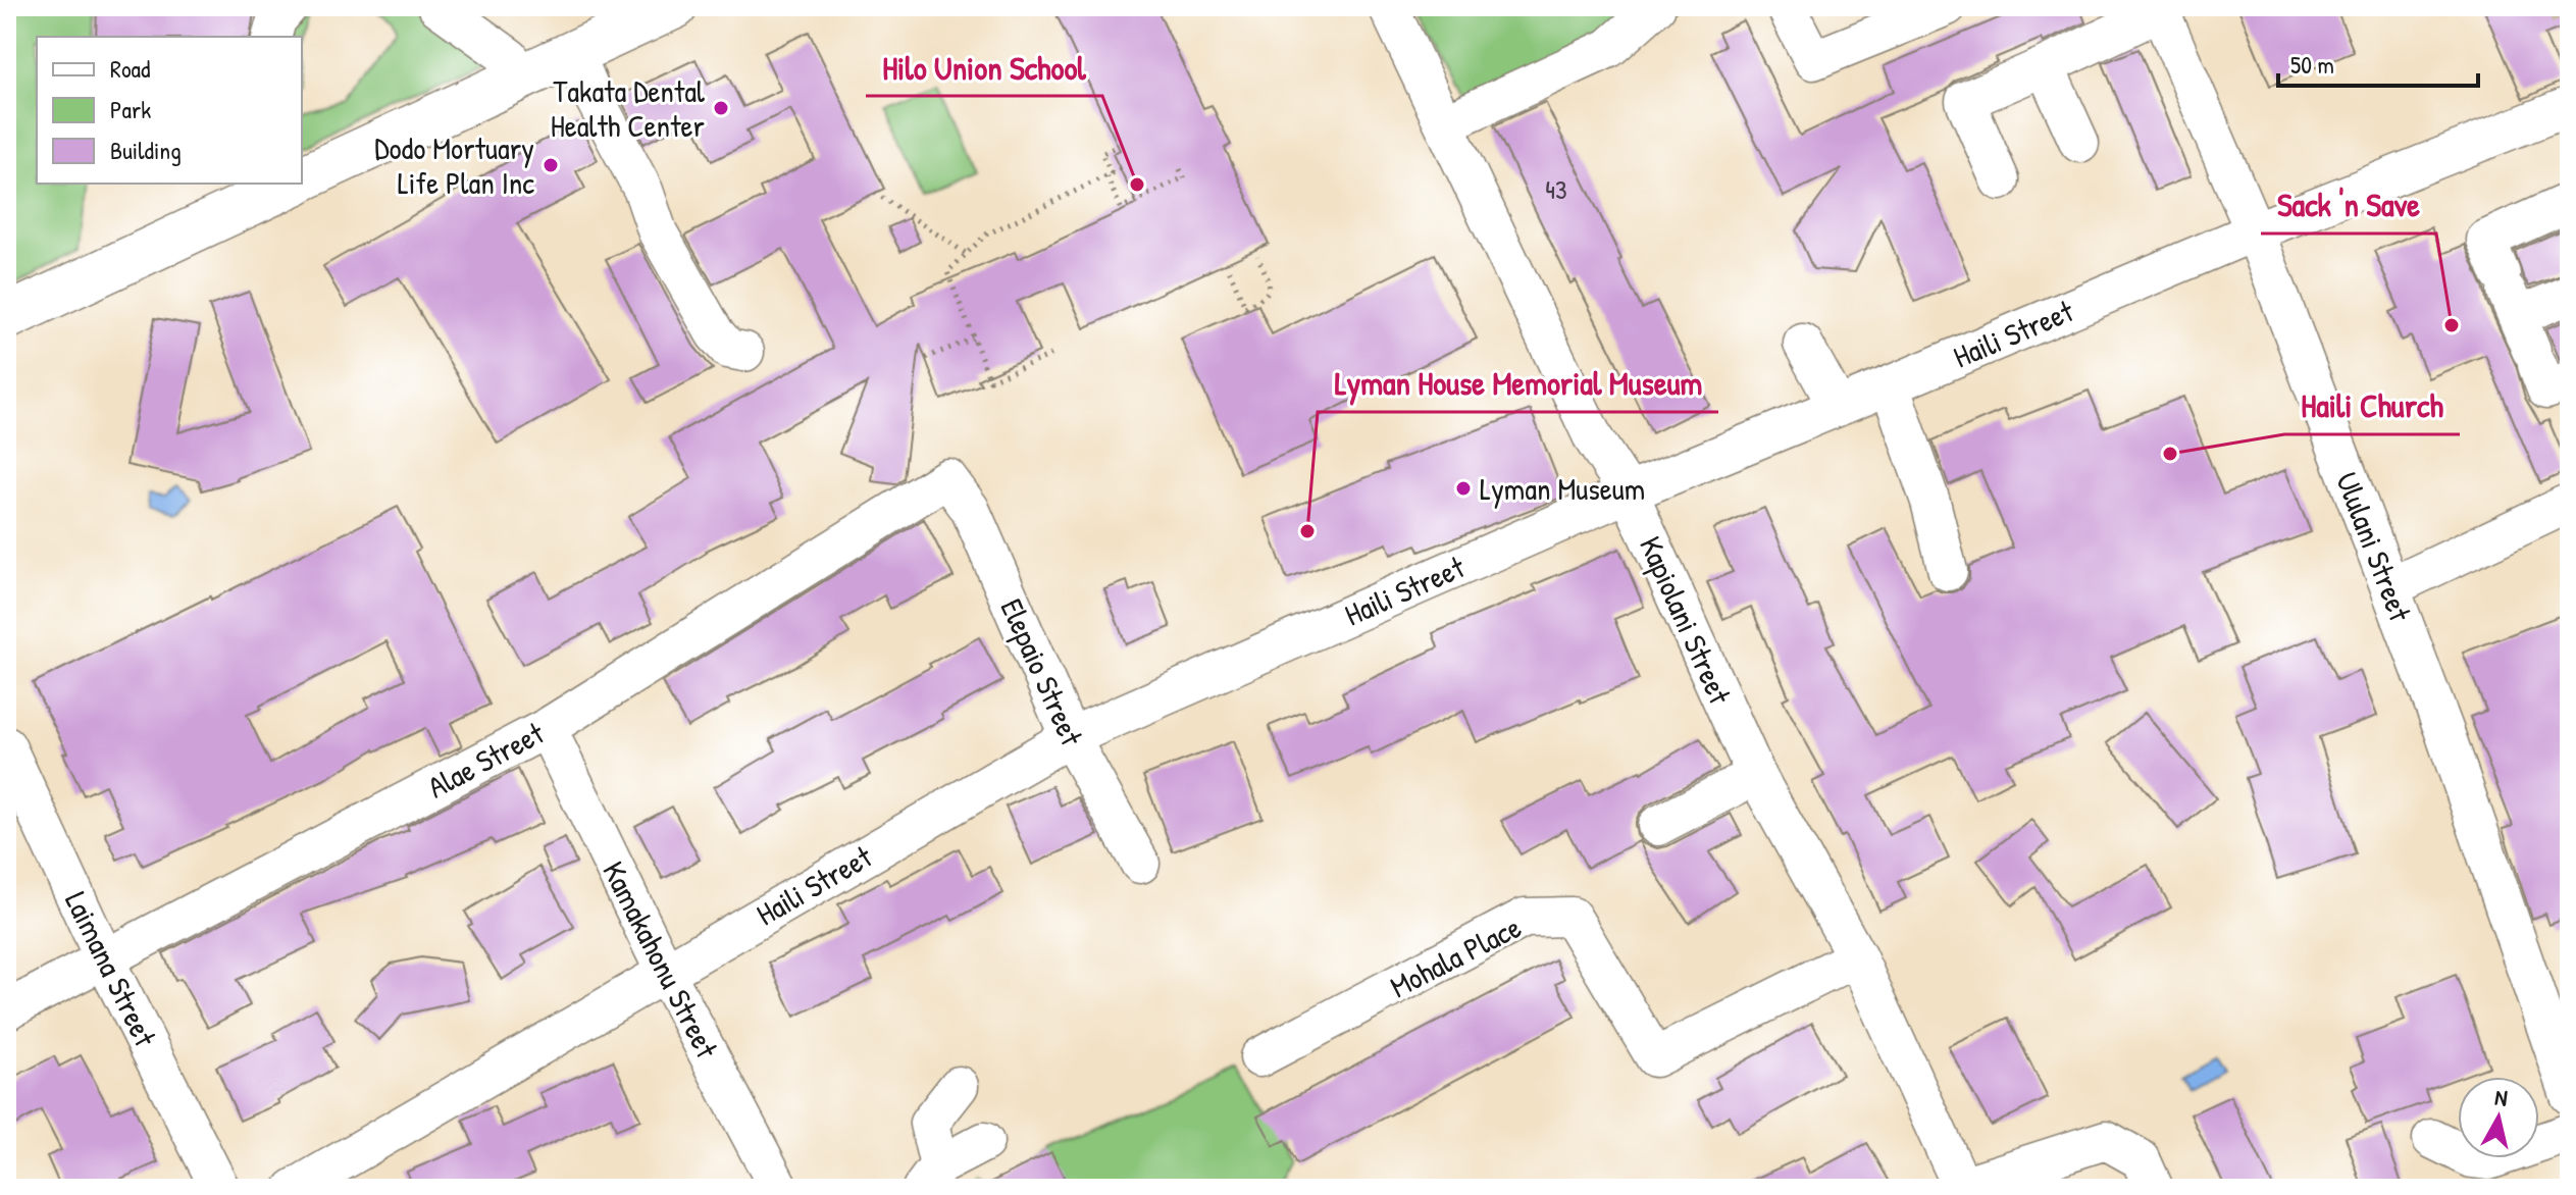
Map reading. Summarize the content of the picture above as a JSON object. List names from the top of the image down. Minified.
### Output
{"streets":{"street":["Haili Street","Ululani Street","Kapiolani Street","Elepaio Street","Alae Street","Mohala Place","Kamakahonu Street","Laimana Street"]},"crossings":[["Haili Street","Ululani Street"],["Haili Street","Kapiolani Street"],["Haili Street","Elepaio Street"],["Haili Street","Kamakahonu Street"],["Kapiolani Street","Mohala Place"],["Elepaio Street","Alae Street"],["Alae Street","Kamakahonu Street"],["Alae Street","Laimana Street"]],"places":["Takata Dental Health Center","Dodo Mortuary Life Plan Inc","Hilo Union School","Sack 'n Save","Haili Church","Lyman Museum","Lyman House Memorial Museum"],"house_numbers":["43"],"legend":["Road","Park","Building"],"scale_bar":"50 m","north":"top"}
